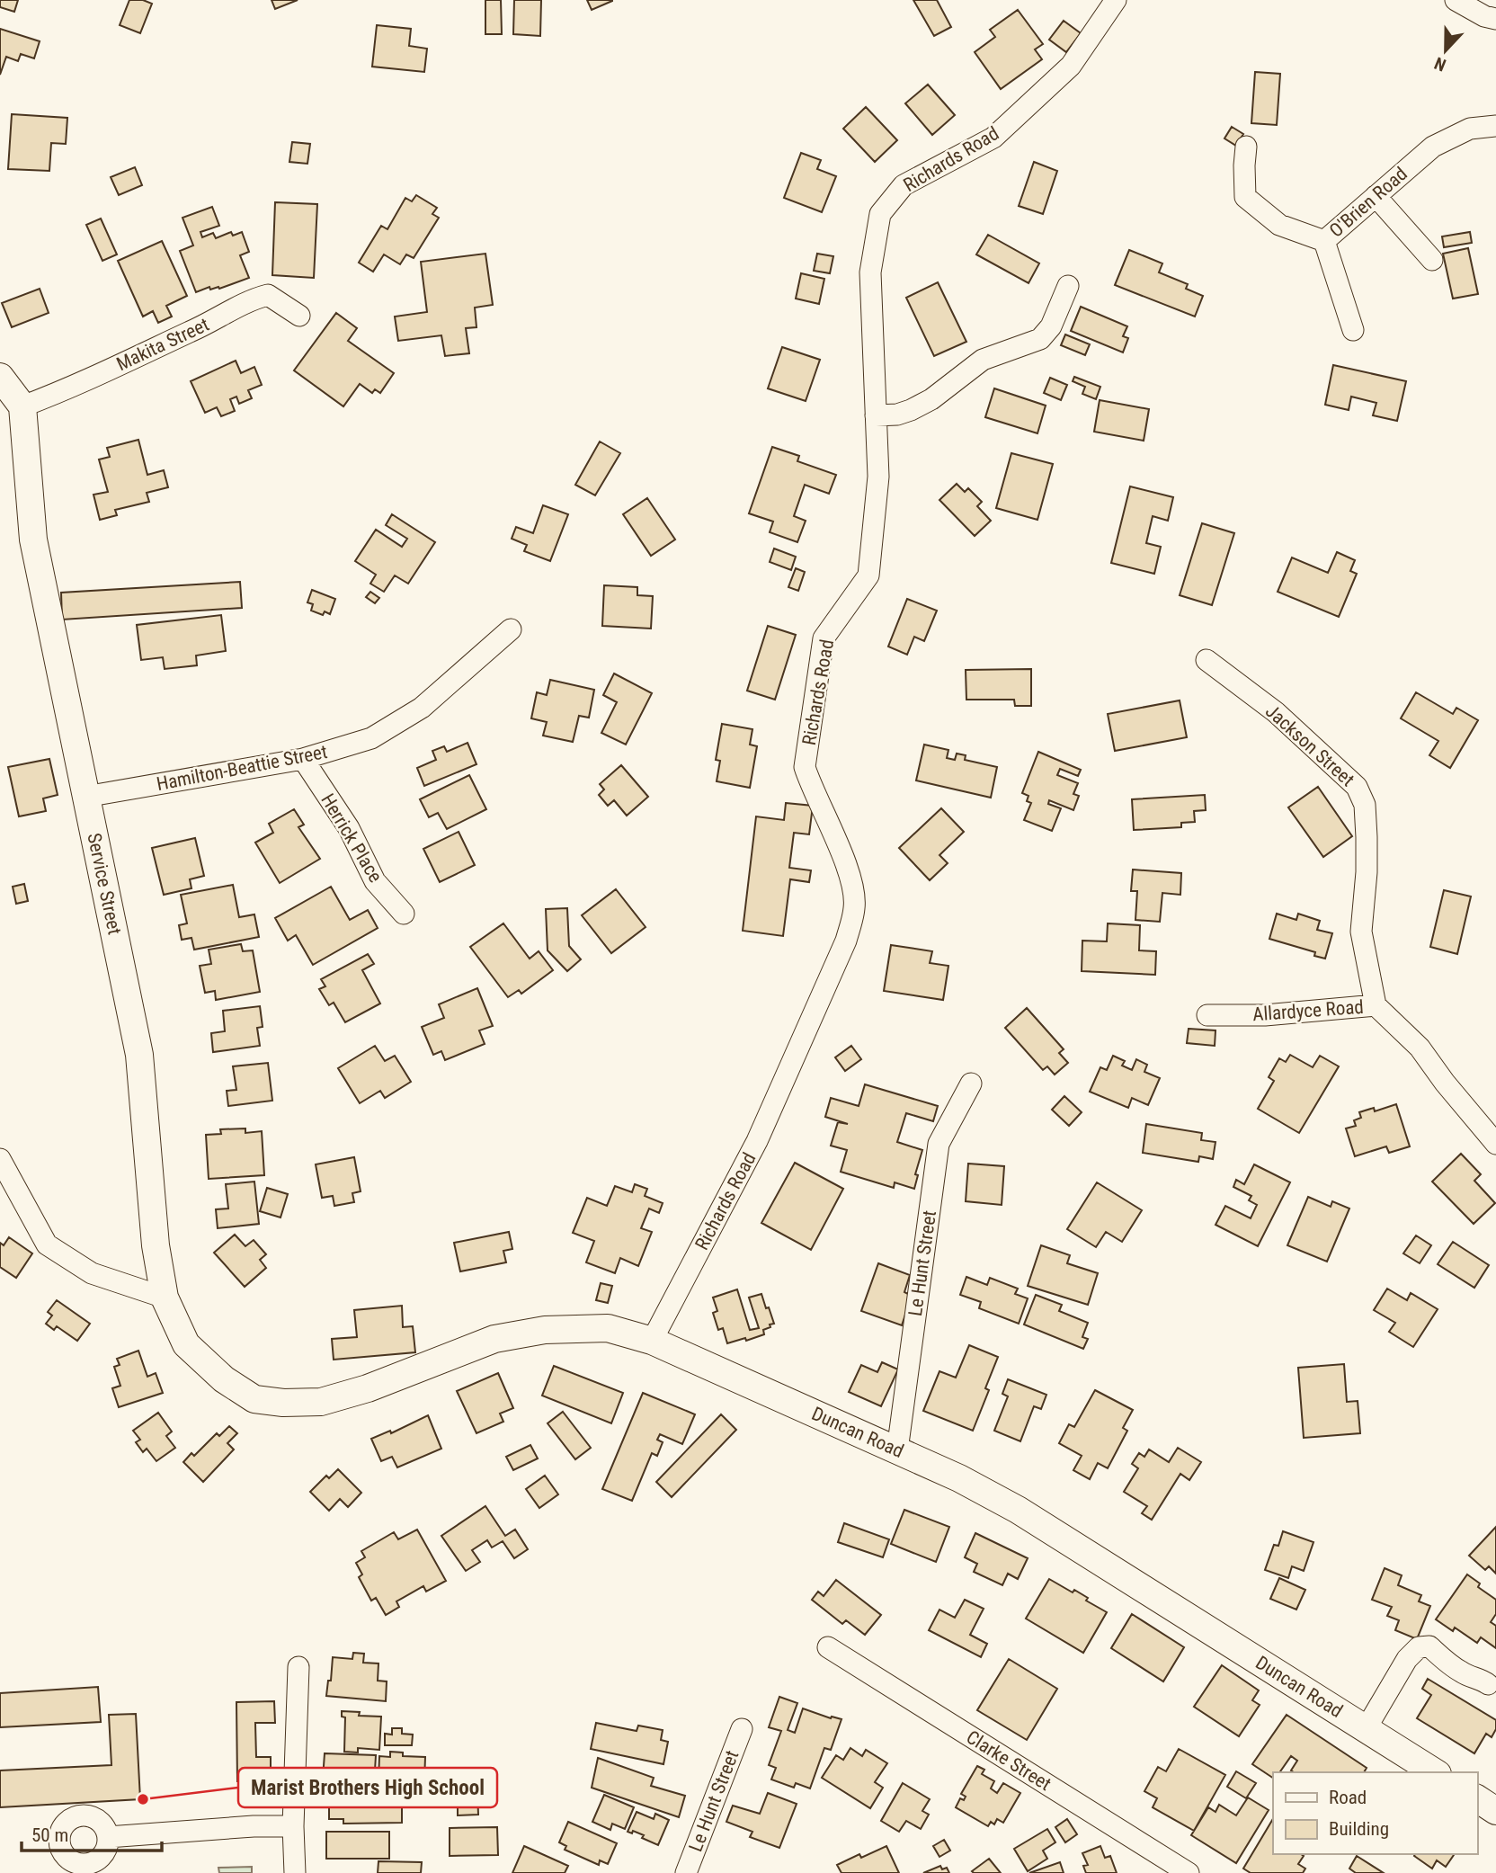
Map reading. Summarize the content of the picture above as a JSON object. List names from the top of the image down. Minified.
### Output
{"streets":{"main road":["Service Street","Duncan Road"],"street":["Richards Road","O'Brien Road","Makita Street","Jackson Street","Hamilton-Beattie Street","Herrick Place","Allardyce Road","Le Hunt Street","Clarke Street"]},"crossings":[["Richards Road","Duncan Road"],["Makita Street","Service Street"],["Jackson Street","Allardyce Road"],["Hamilton-Beattie Street","Herrick Place"],["Hamilton-Beattie Street","Service Street"],["Service Street","Duncan Road"],["Le Hunt Street","Duncan Road"]],"places":["Marist Brothers High School"],"legend":["Road","Building"],"scale_bar":"50 m","north":"bottom"}
